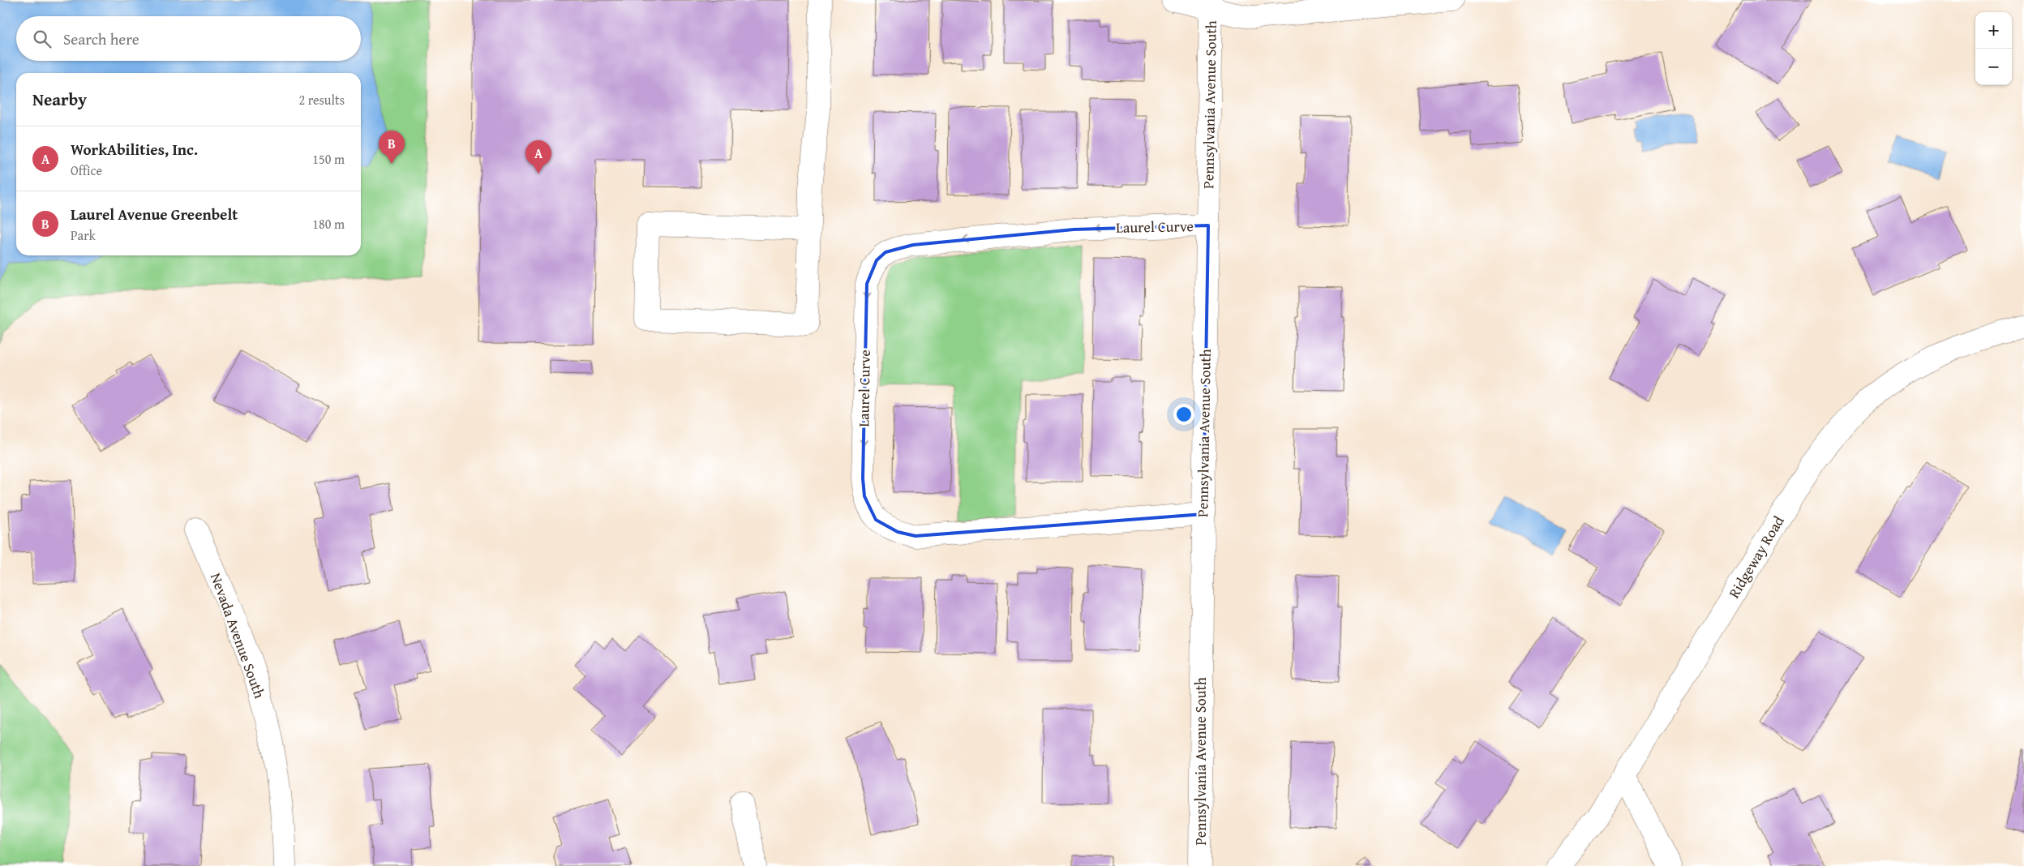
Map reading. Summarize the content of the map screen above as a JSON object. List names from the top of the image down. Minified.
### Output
{"streets":{"street":["Pennsylvania Avenue South","Laurel Curve","Ridgeway Road","Nevada Avenue South"]},"crossings":[["Pennsylvania Avenue South","Laurel Curve"]],"page":{"map_buttons":["+","−"],"search":"Search here","heading":["Nearby","2 results"],"list":[{"mark":"A","name":"WorkAbilities, Inc.","note":"Office","value":"150 m"},{"mark":"B","name":"Laurel Avenue Greenbelt","note":"Park","value":"180 m"}],"pins":["B","A"]}}
